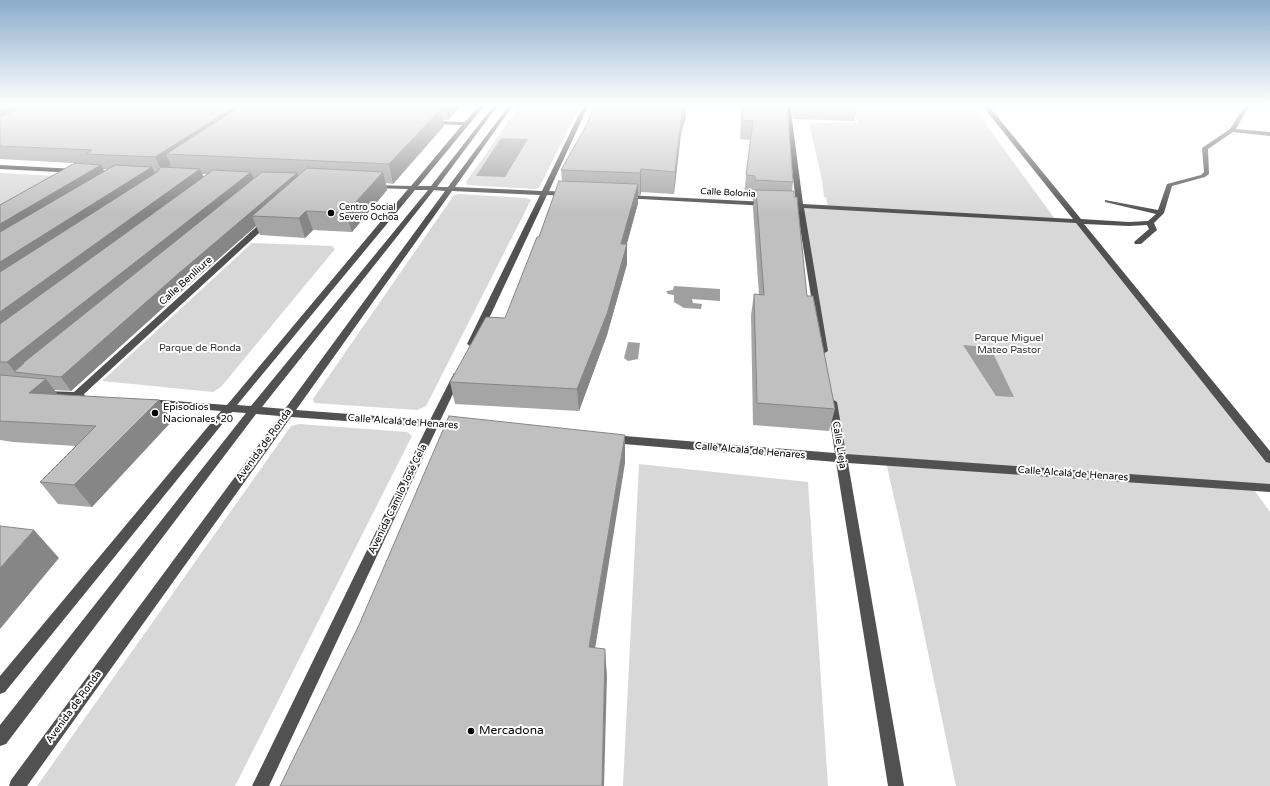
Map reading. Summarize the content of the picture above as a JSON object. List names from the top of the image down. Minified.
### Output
{"streets":{"street":["Calle Bolonia","Calle Benlliure","Calle Alcalá de Henares","Avenida de Ronda","Calle Lieja","Avenida Camilo José Cela"]},"crossings":[["Calle Alcalá de Henares","Avenida de Ronda"],["Calle Alcalá de Henares","Calle Lieja"],["Calle Alcalá de Henares","Avenida Camilo José Cela"]],"parks":["Parque Miguel Mateo Pastor","Parque de Ronda"],"places":["Centro Social Severo Ochoa","Episodios Nacionales, 20","Mercadona"]}
